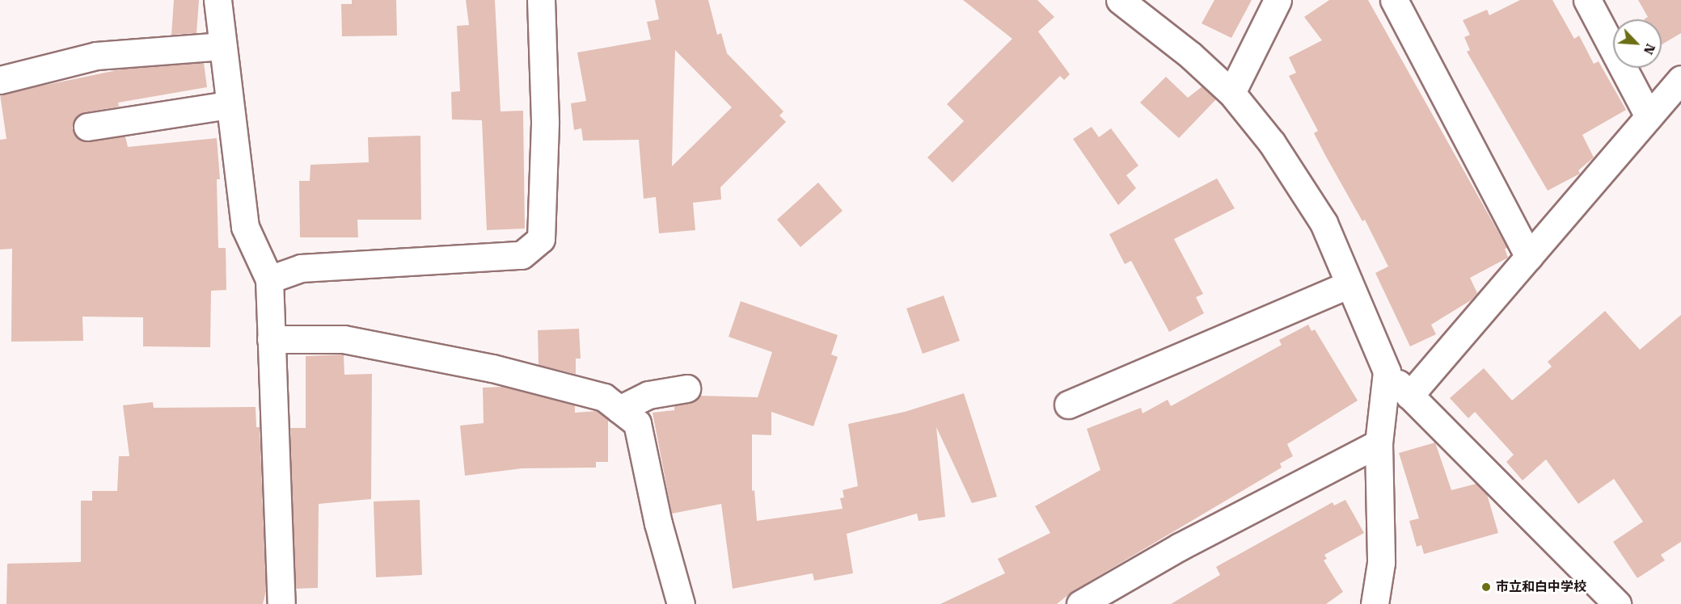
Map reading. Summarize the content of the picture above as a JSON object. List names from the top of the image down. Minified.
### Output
{"places":["市立和白中学校"],"north":"bottom right"}
